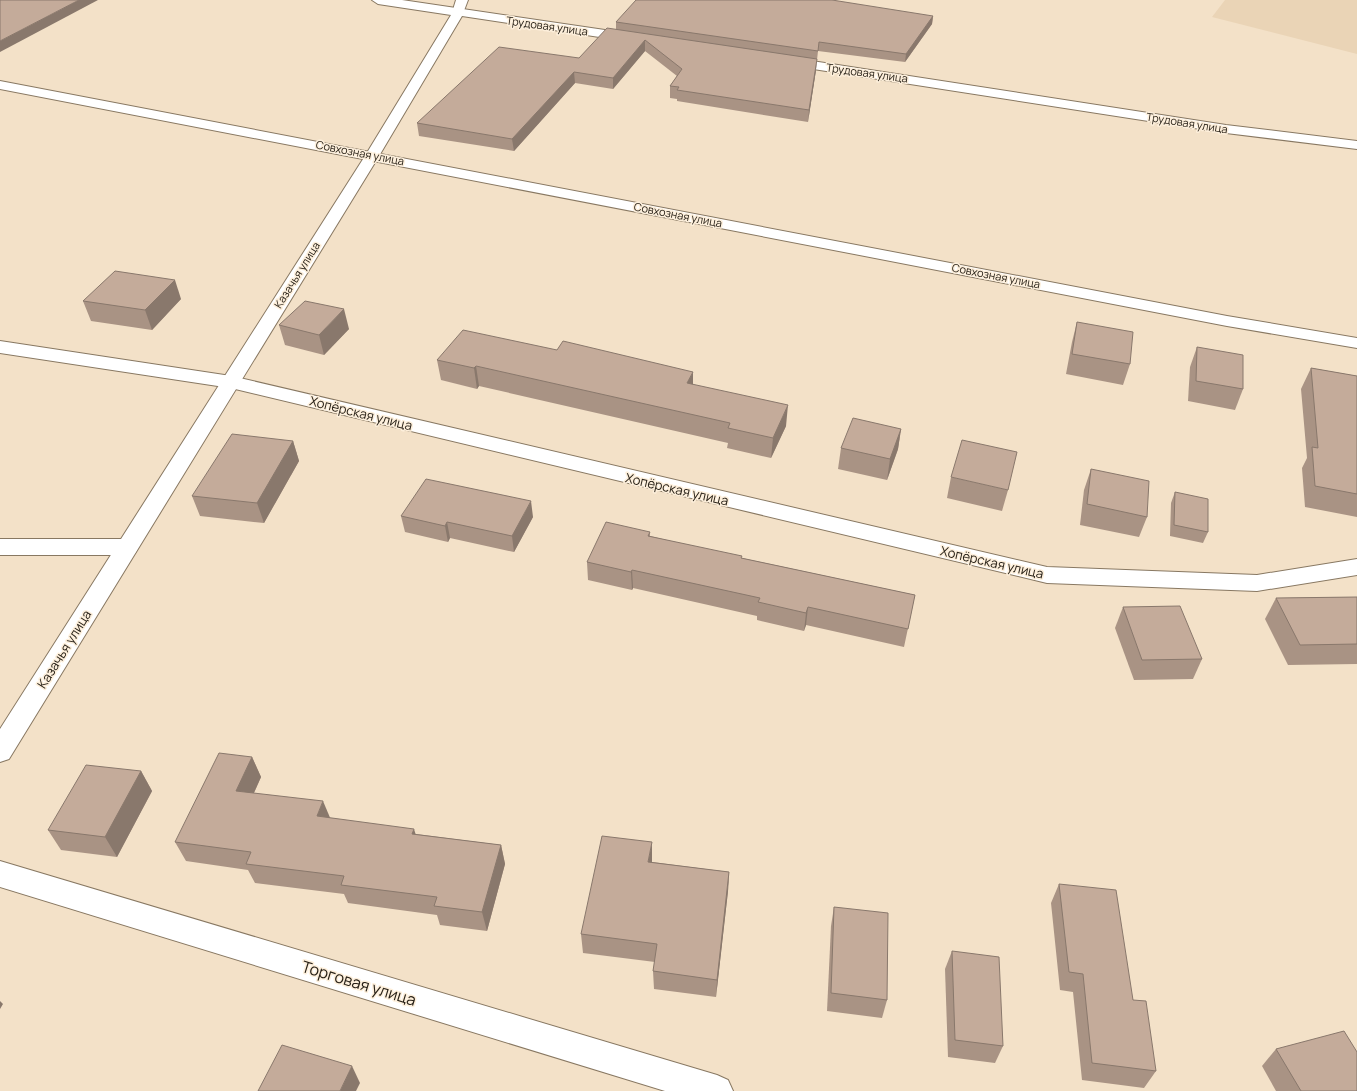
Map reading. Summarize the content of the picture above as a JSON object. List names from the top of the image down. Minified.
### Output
{"streets":{"street":["Трудовая улица","Совхозная улица","Казачья улица","Хопёрская улица","Торговая улица"]},"crossings":[["Трудовая улица","Казачья улица"],["Совхозная улица","Казачья улица"],["Казачья улица","Хопёрская улица"]]}
